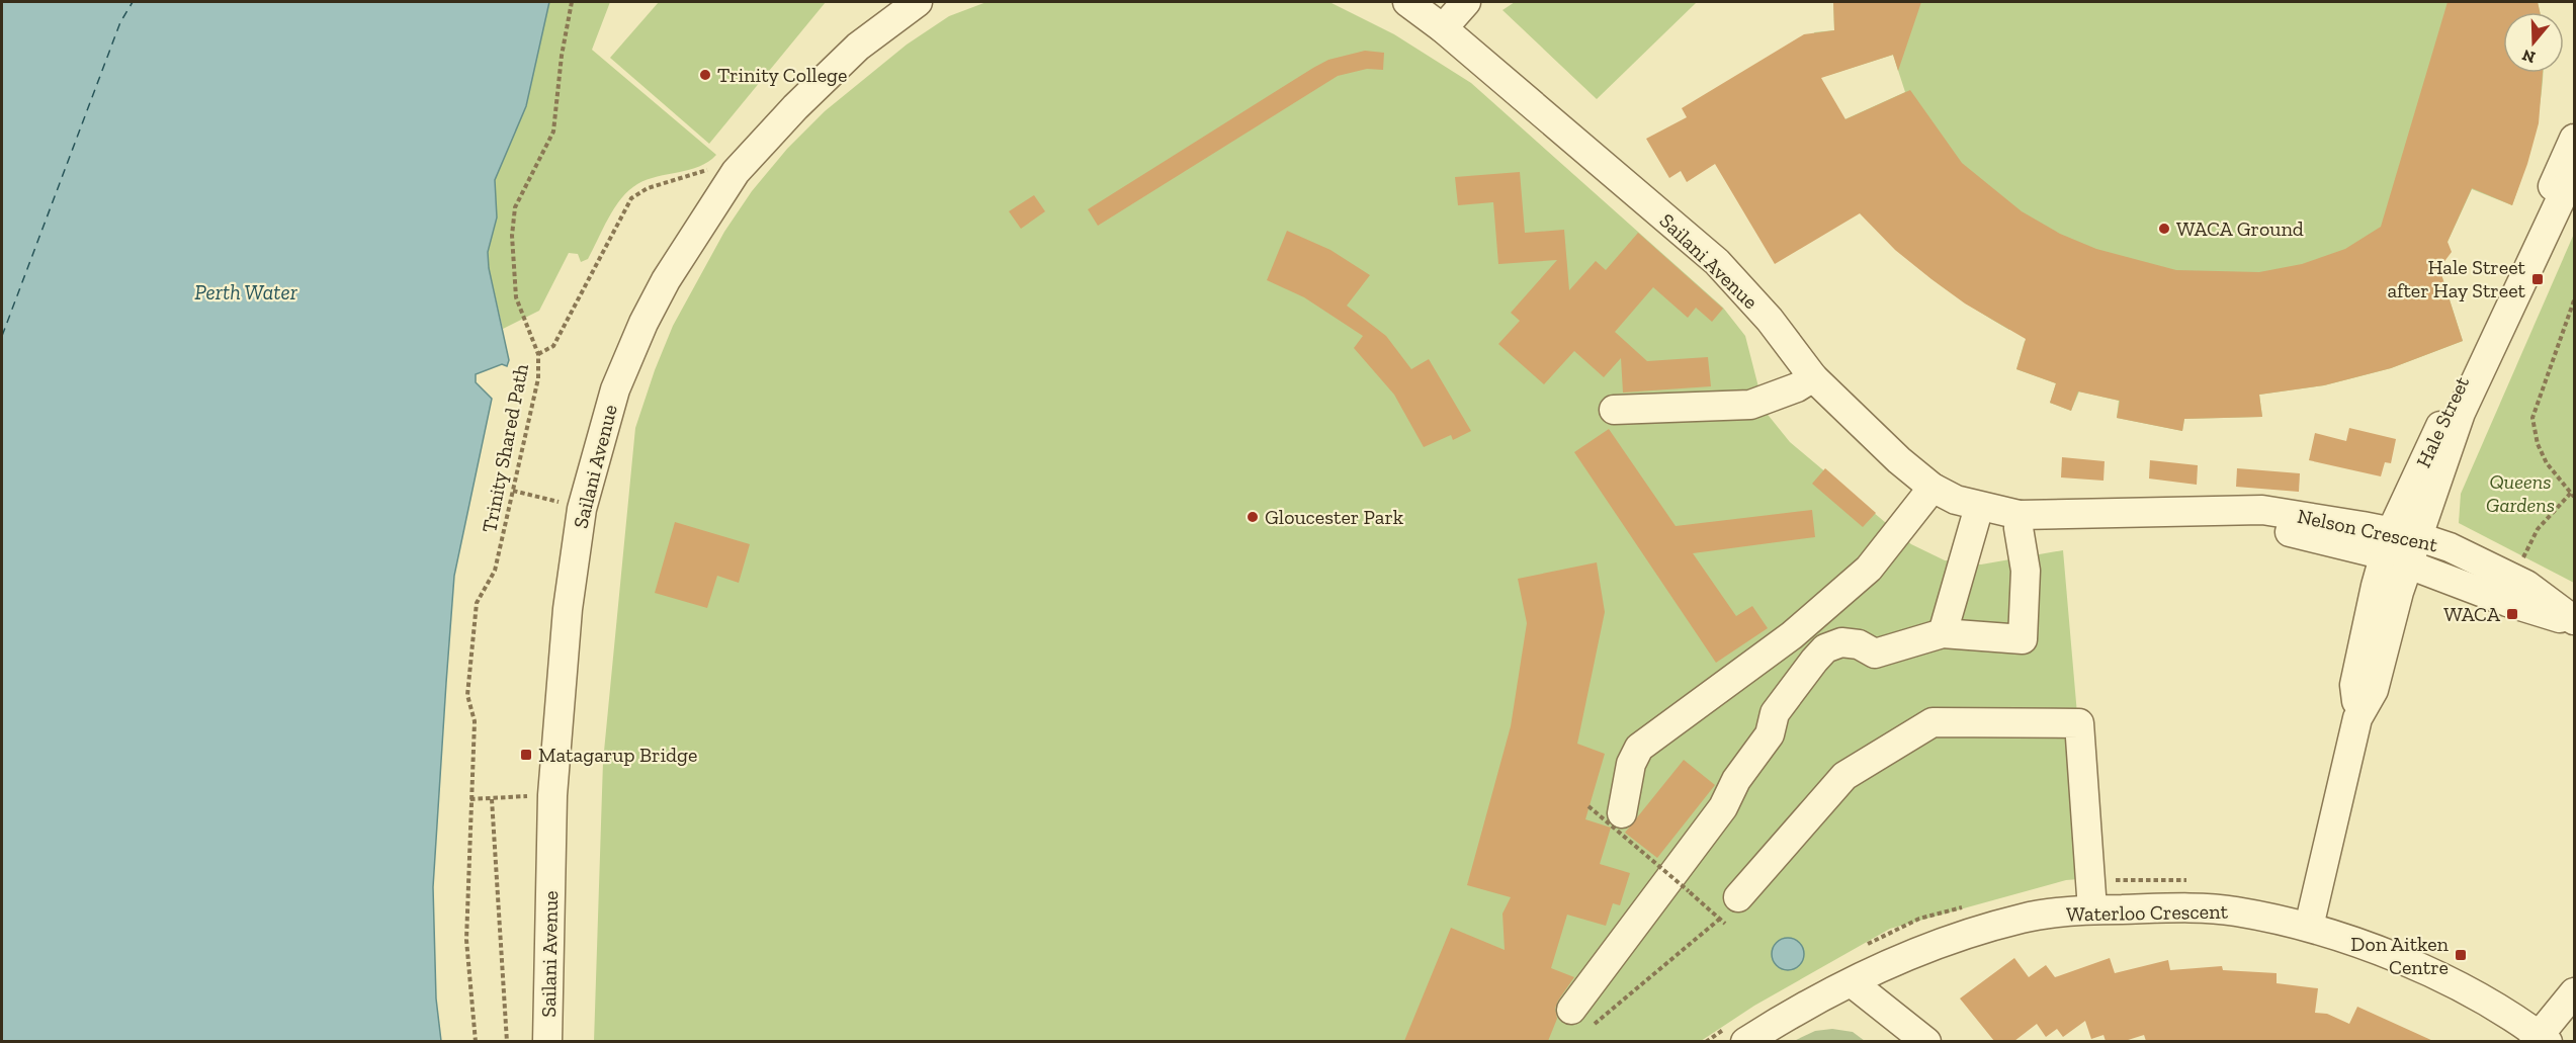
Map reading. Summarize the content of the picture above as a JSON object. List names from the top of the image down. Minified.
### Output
{"streets":{"street":["Sailani Avenue","Hale Street","Nelson Crescent","Waterloo Crescent"],"path":["Trinity Shared Path"]},"crossings":[["Sailani Avenue","Nelson Crescent"],["Hale Street","Nelson Crescent"],["Hale Street","Waterloo Crescent"]],"water":["Perth Water"],"parks":["Queens Gardens"],"places":{"other":["Trinity College","WACA Ground","Gloucester Park"],"transit":["Hale Street after Hay Street","WACA","Matagarup Bridge","Don Aitken Centre"]},"north":"bottom"}
